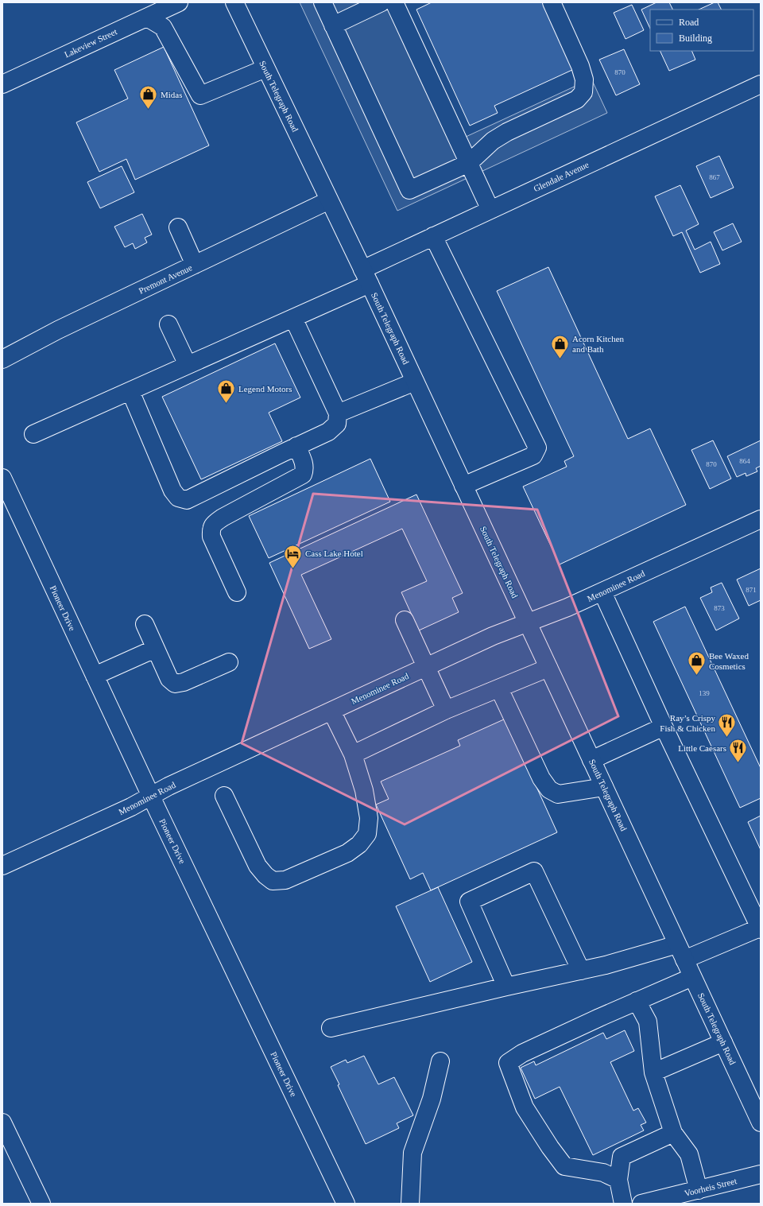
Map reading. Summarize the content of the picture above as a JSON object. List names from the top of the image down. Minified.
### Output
{"streets":{"main road":["Lakeview Street","South Telegraph Road","Glendale Avenue","Premont Avenue","Menominee Road","Pioneer Drive","Voorheis Street"]},"crossings":[["South Telegraph Road","Glendale Avenue"],["South Telegraph Road","Premont Avenue"],["South Telegraph Road","Menominee Road"],["Menominee Road","Pioneer Drive"]],"places":{"shop":["Midas","Acorn Kitchen and Bath","Legend Motors","Bee Waxed Cosmetics"],"hotel":["Cass Lake Hotel"],"restaurant":["Ray’s Crispy Fish & Chicken","Little Caesars"]},"house_numbers":["870","867","864","870","871","873","139"],"legend":["Road","Building"]}
